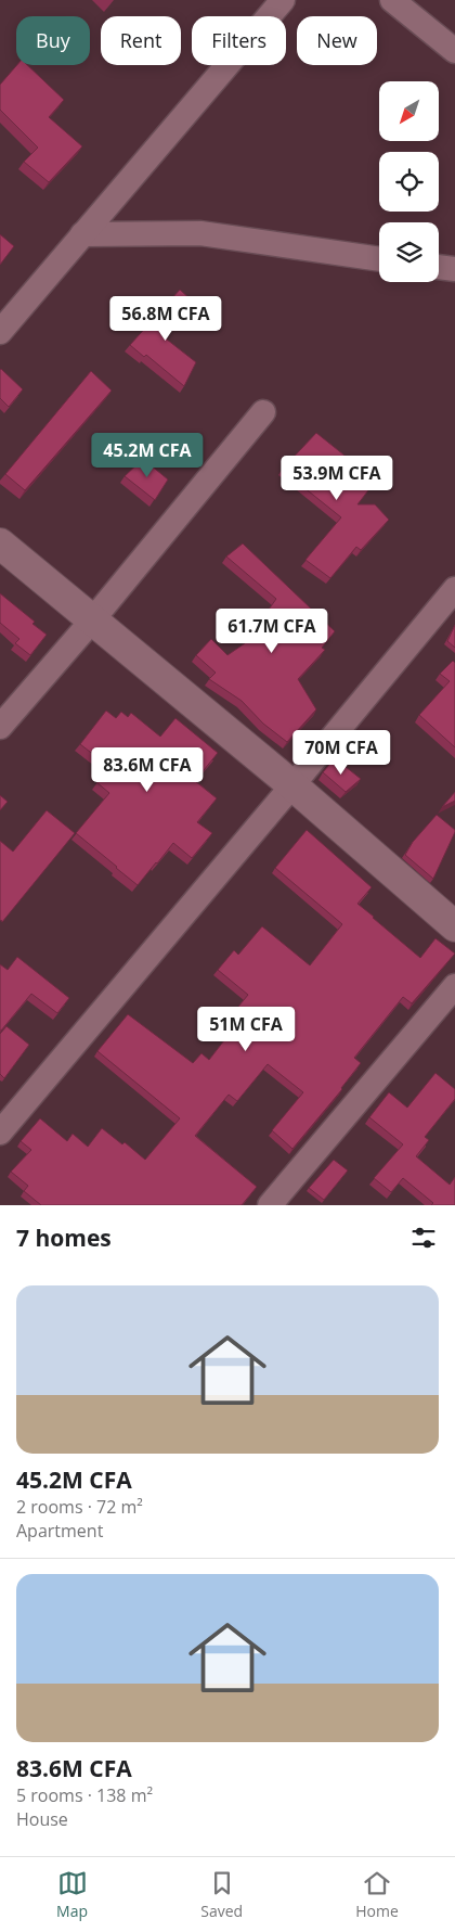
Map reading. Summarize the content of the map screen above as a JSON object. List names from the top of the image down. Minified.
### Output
{"north":"bottom left","page":{"chip":["Buy","Rent","Filters","New"],"price":["56.8M CFA","45.2M CFA","53.9M CFA","61.7M CFA","70M CFA","83.6M CFA","51M CFA"],"heading":"7 homes","list":[{"name":"45.2M CFA","note":"2 rooms · 72 m² · Apartment"},{"name":"83.6M CFA","note":"5 rooms · 138 m² · House"}],"tabs":["Map","Saved","Home"]}}
